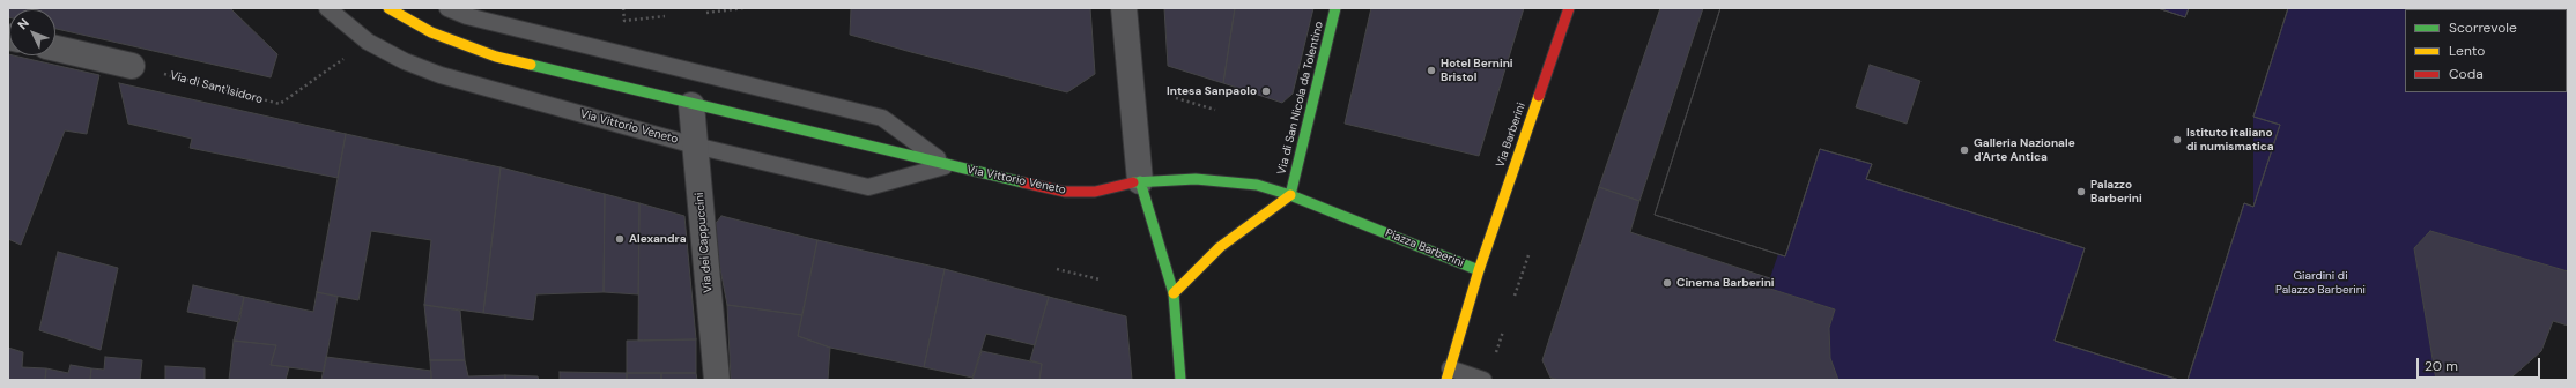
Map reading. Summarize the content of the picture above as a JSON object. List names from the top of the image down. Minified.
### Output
{"streets":{"street":["Via di San Nicola da Tolentino","Via Vittorio Veneto","Via Barberini","Via dei Cappuccini","Piazza Barberini"],"path":["Via di Sant'Isidoro"]},"crossings":[["Via di Sant'Isidoro","Via Vittorio Veneto"],["Via di San Nicola da Tolentino","Piazza Barberini"],["Via Vittorio Veneto","Via dei Cappuccini"],["Via Vittorio Veneto","Piazza Barberini"],["Via Barberini","Piazza Barberini"]],"parks":["Giardini di Palazzo Barberini"],"places":["Hotel Bernini Bristol","Intesa Sanpaolo","Istituto italiano di numismatica","Galleria Nazionale d'Arte Antica","Palazzo Barberini","Alexandra","Cinema Barberini"],"legend":["Scorrevole","Lento","Coda"],"scale_bar":"20 m","north":"top left"}
